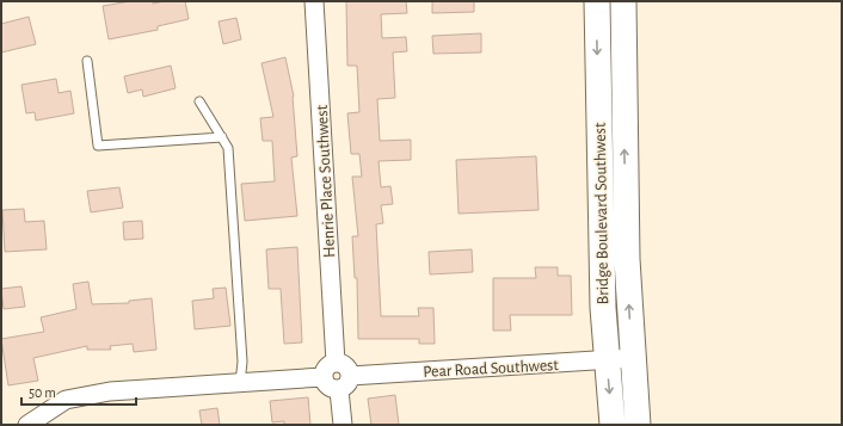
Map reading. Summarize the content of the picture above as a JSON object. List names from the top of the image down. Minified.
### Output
{"streets":{"main road":["Bridge Boulevard Southwest"],"street":["Henrie Place Southwest","Pear Road Southwest"]},"crossings":[["Henrie Place Southwest","Pear Road Southwest"],["Bridge Boulevard Southwest","Pear Road Southwest"]],"scale_bar":"50 m"}
